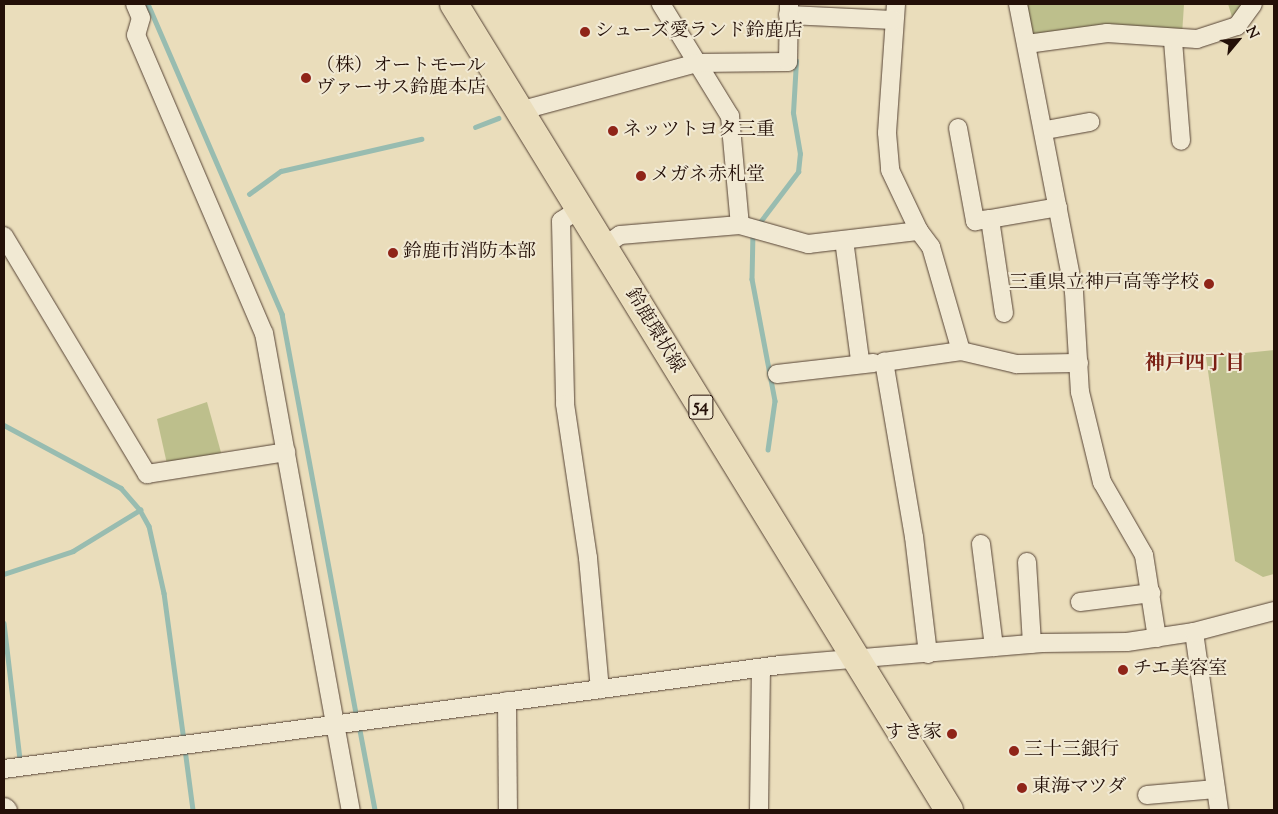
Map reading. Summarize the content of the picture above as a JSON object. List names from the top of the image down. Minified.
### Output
{"streets":{"main road":["鈴鹿環状線","54"]},"districts":["神戸四丁目"],"places":["シューズ愛ランド鈴鹿店","（株）オートモール ヴァーサス鈴鹿本店","ネッツトヨタ三重","メガネ赤札堂","鈴鹿市消防本部","三重県立神戸高等学校","チエ美容室","すき家","三十三銀行","東海マツダ"],"north":"top right"}
